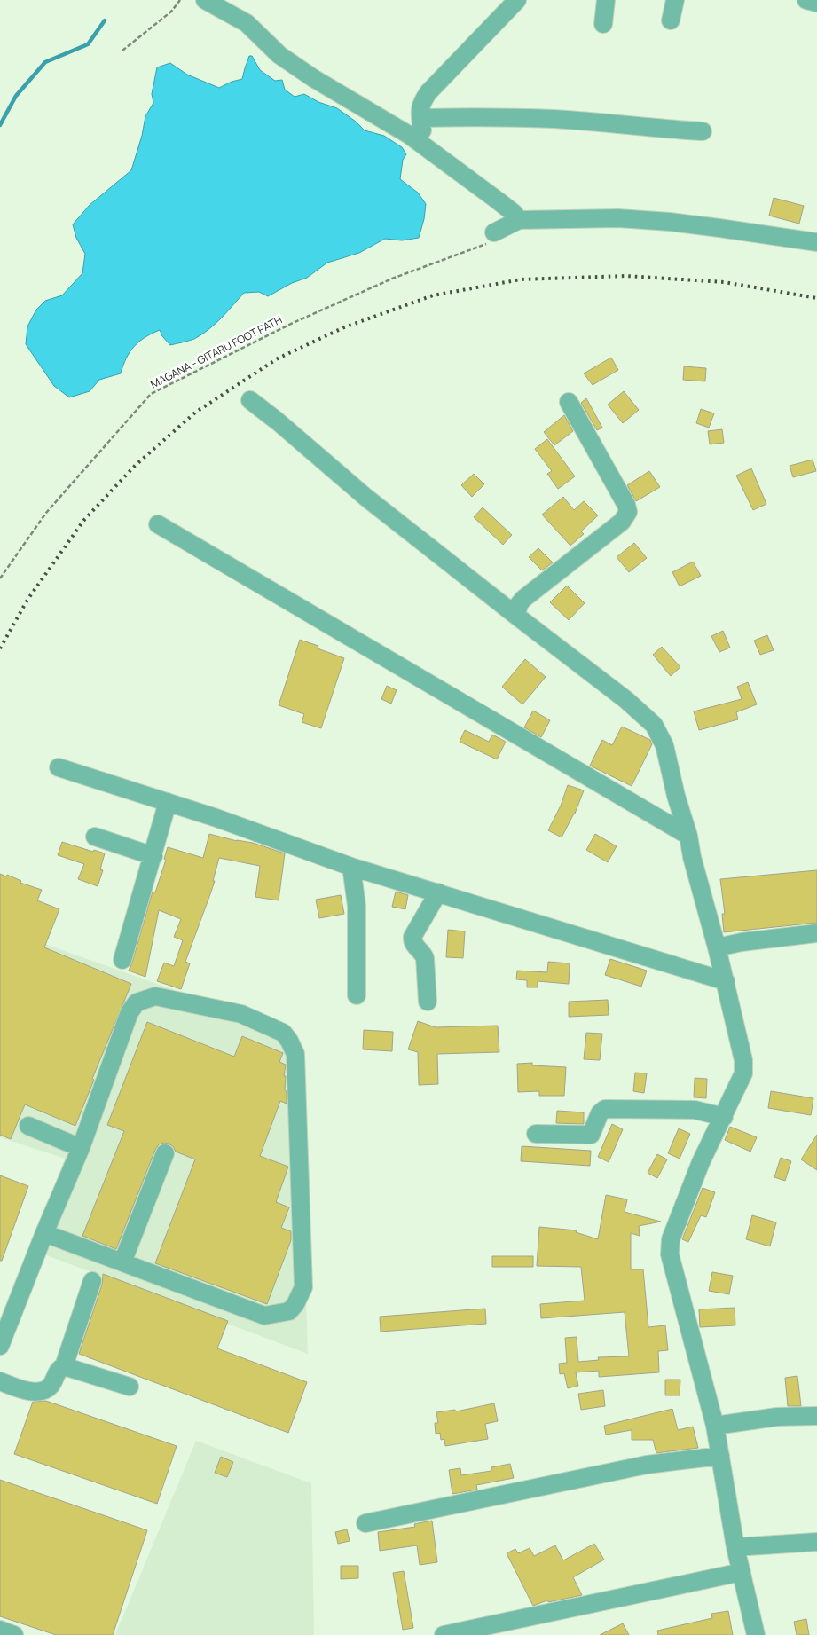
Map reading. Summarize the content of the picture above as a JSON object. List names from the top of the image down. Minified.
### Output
{"streets":{"path":["MAGANA - GITARU FOOT PATH"]}}
